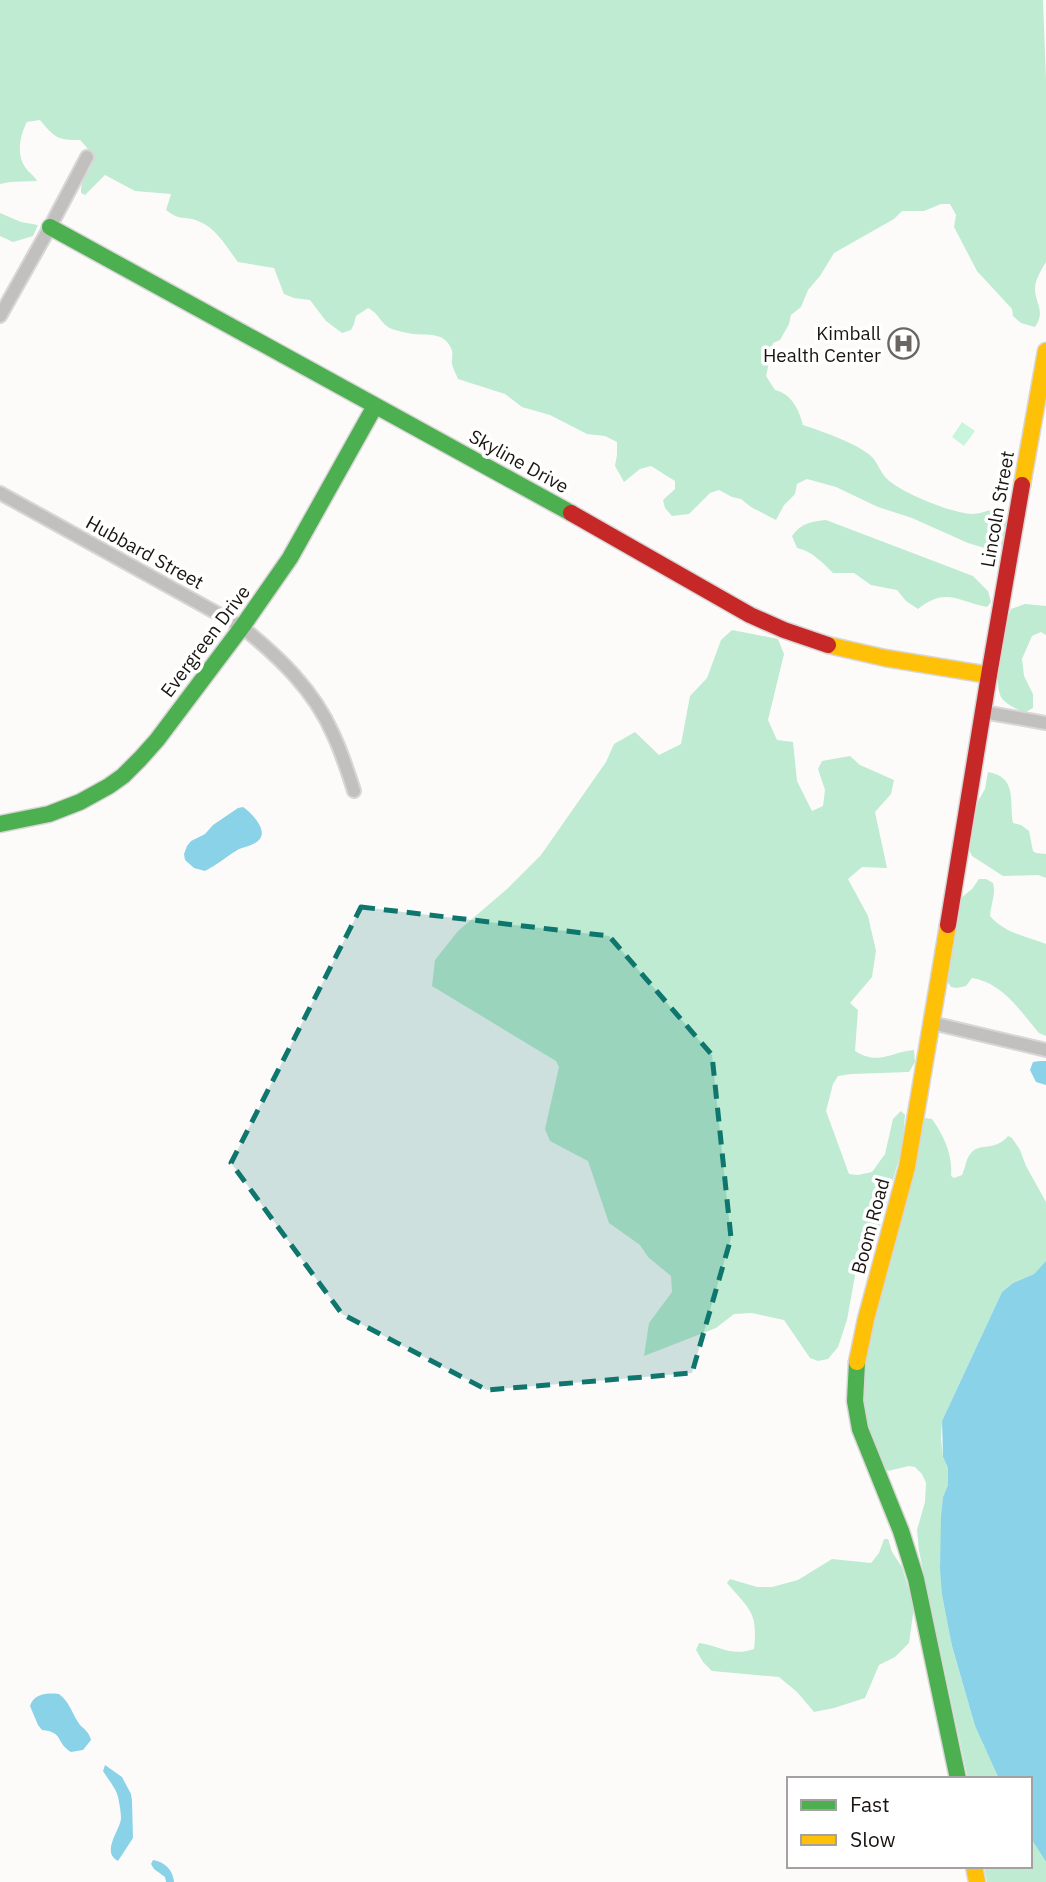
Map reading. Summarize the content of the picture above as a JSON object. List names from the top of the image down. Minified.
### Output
{"streets":{"street":["Skyline Drive","Lincoln Street","Hubbard Street","Evergreen Drive","Boom Road"]},"crossings":[["Skyline Drive","Lincoln Street"],["Skyline Drive","Evergreen Drive"],["Skyline Drive","Boom Road"],["Lincoln Street","Boom Road"],["Hubbard Street","Evergreen Drive"]],"places":{"hospital":["Kimball Health Center"]},"legend":["Fast","Slow"]}
